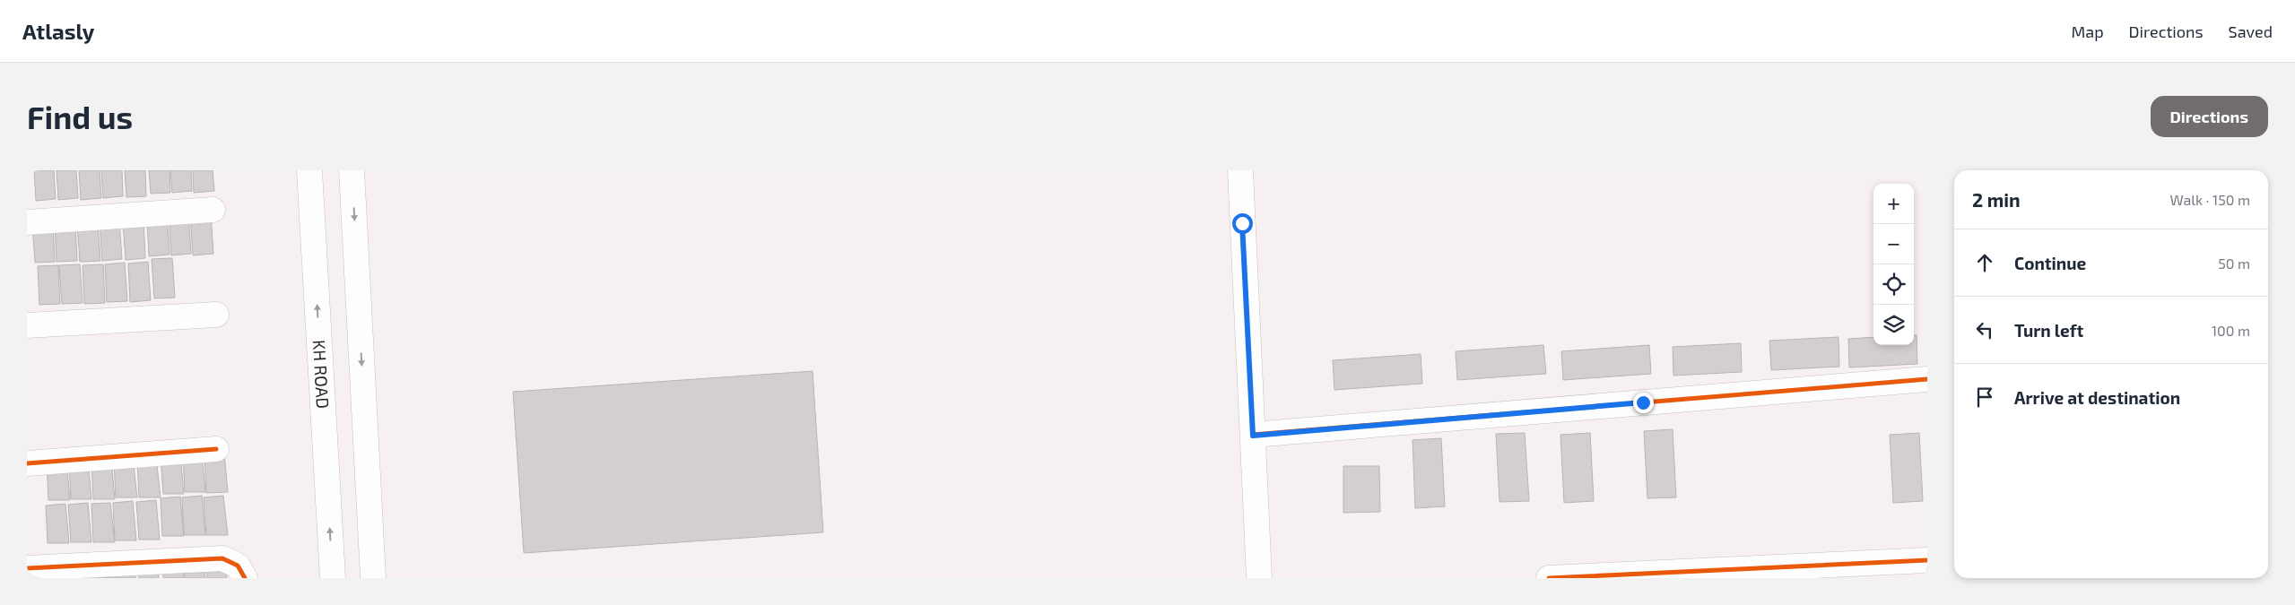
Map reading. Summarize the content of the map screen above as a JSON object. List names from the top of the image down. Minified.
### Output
{"streets":{"street":["KH ROAD"]},"page":{"header":"Atlasly","nav":["Map","Directions","Saved"],"buttons":"Directions","title":"Find us","heading":["2 min","Walk · 150 m"],"map_buttons":["+","−"],"list":[["Continue","50 m"],["Turn left","100 m"],"Arrive at destination"]}}
